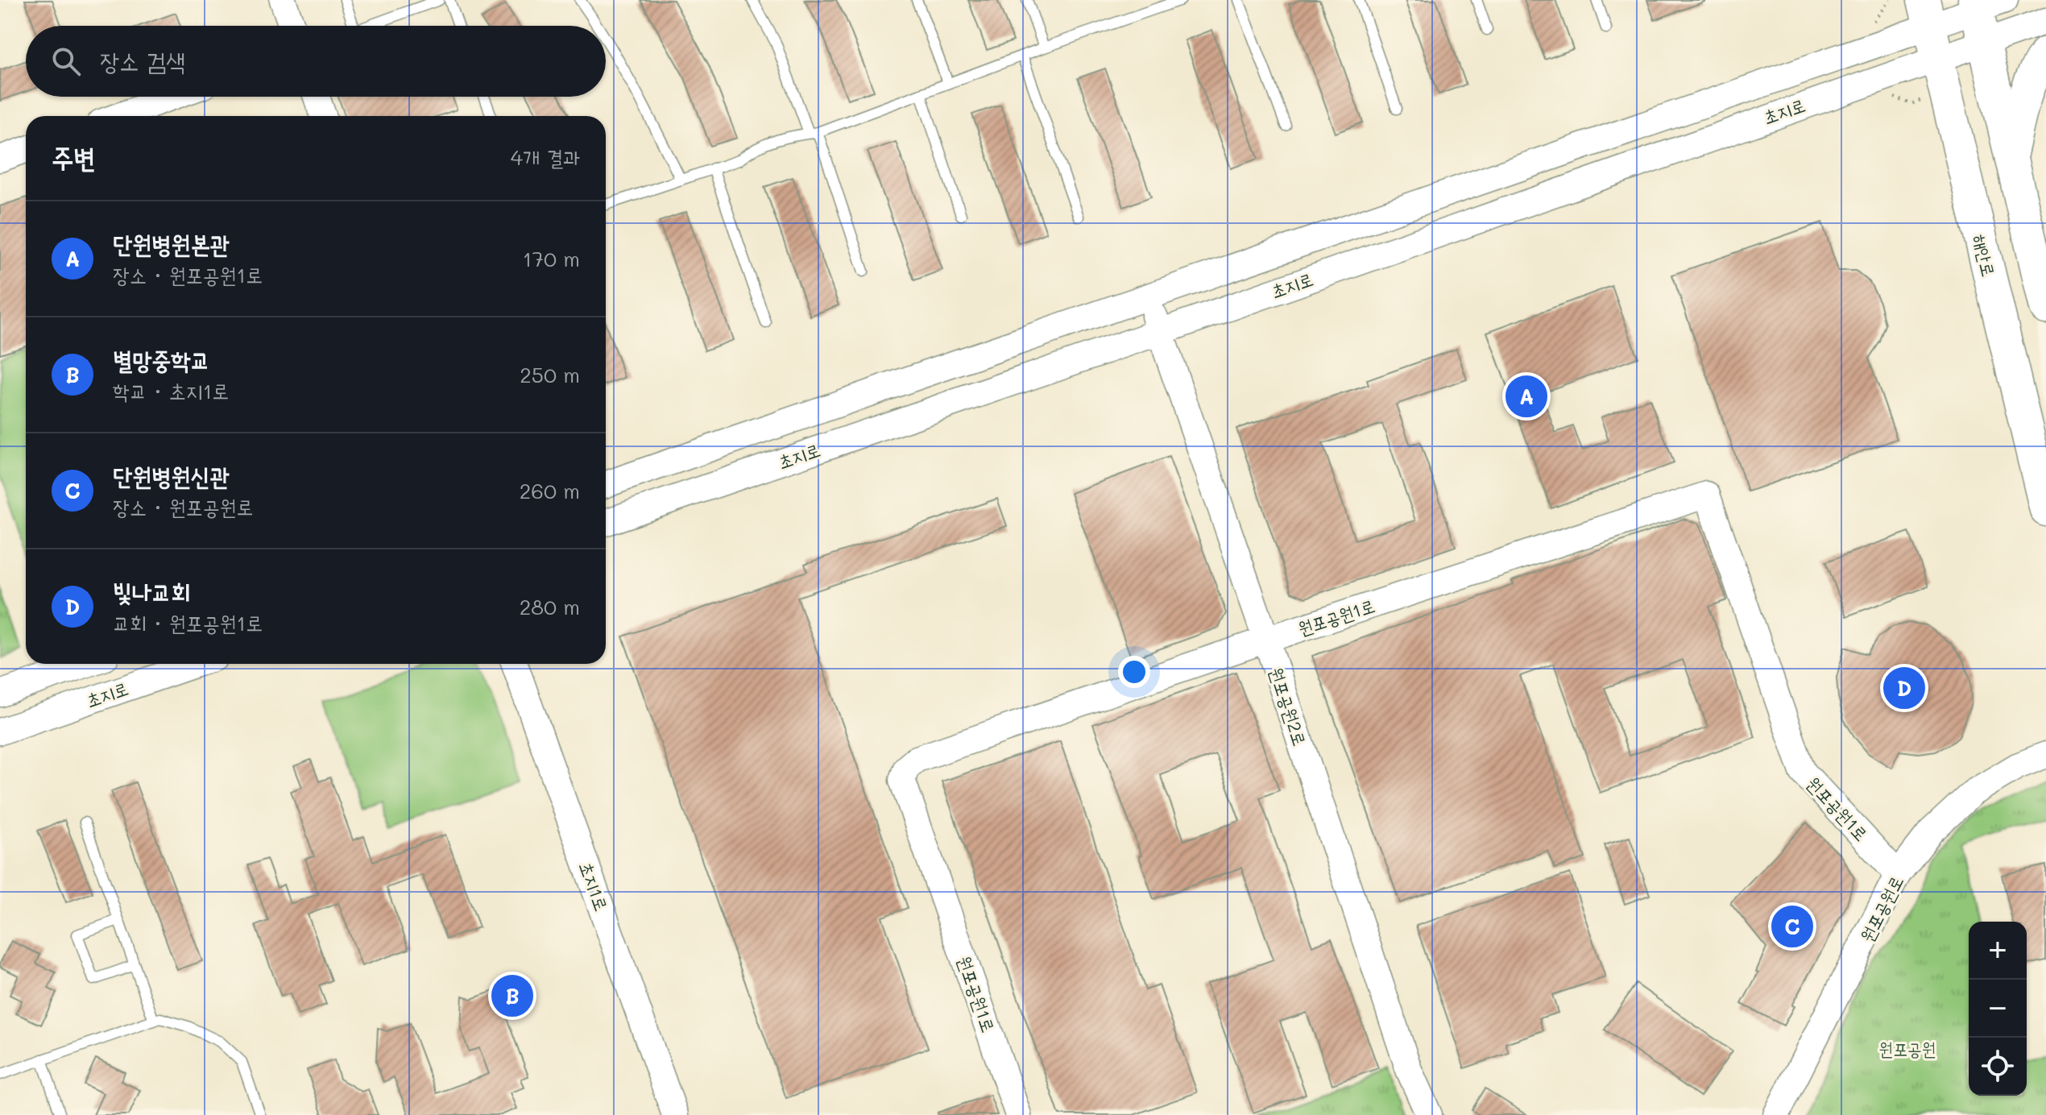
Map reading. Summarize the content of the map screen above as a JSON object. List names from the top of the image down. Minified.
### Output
{"streets":{"main road":["해안로"],"street":["초지로","원포공원1로","원포공원2로","초지1로","원포공원로"]},"crossings":[["초지로","해안로"],["초지로","원포공원2로"],["원포공원1로","원포공원2로"],["원포공원1로","원포공원로"]],"parks":["원포공원"],"page":{"search":"장소 검색","heading":["주변","4개 결과"],"list":[{"mark":"A","name":"단원병원본관","note":"장소 · 원포공원1로","value":"170 m"},{"mark":"B","name":"별망중학교","note":"학교 · 초지1로","value":"250 m"},{"mark":"C","name":"단원병원신관","note":"장소 · 원포공원로","value":"260 m"},{"mark":"D","name":"빛나교회","note":"교회 · 원포공원1로","value":"280 m"}],"pins":["A","D","C","B"],"map_buttons":["+","−"]}}
